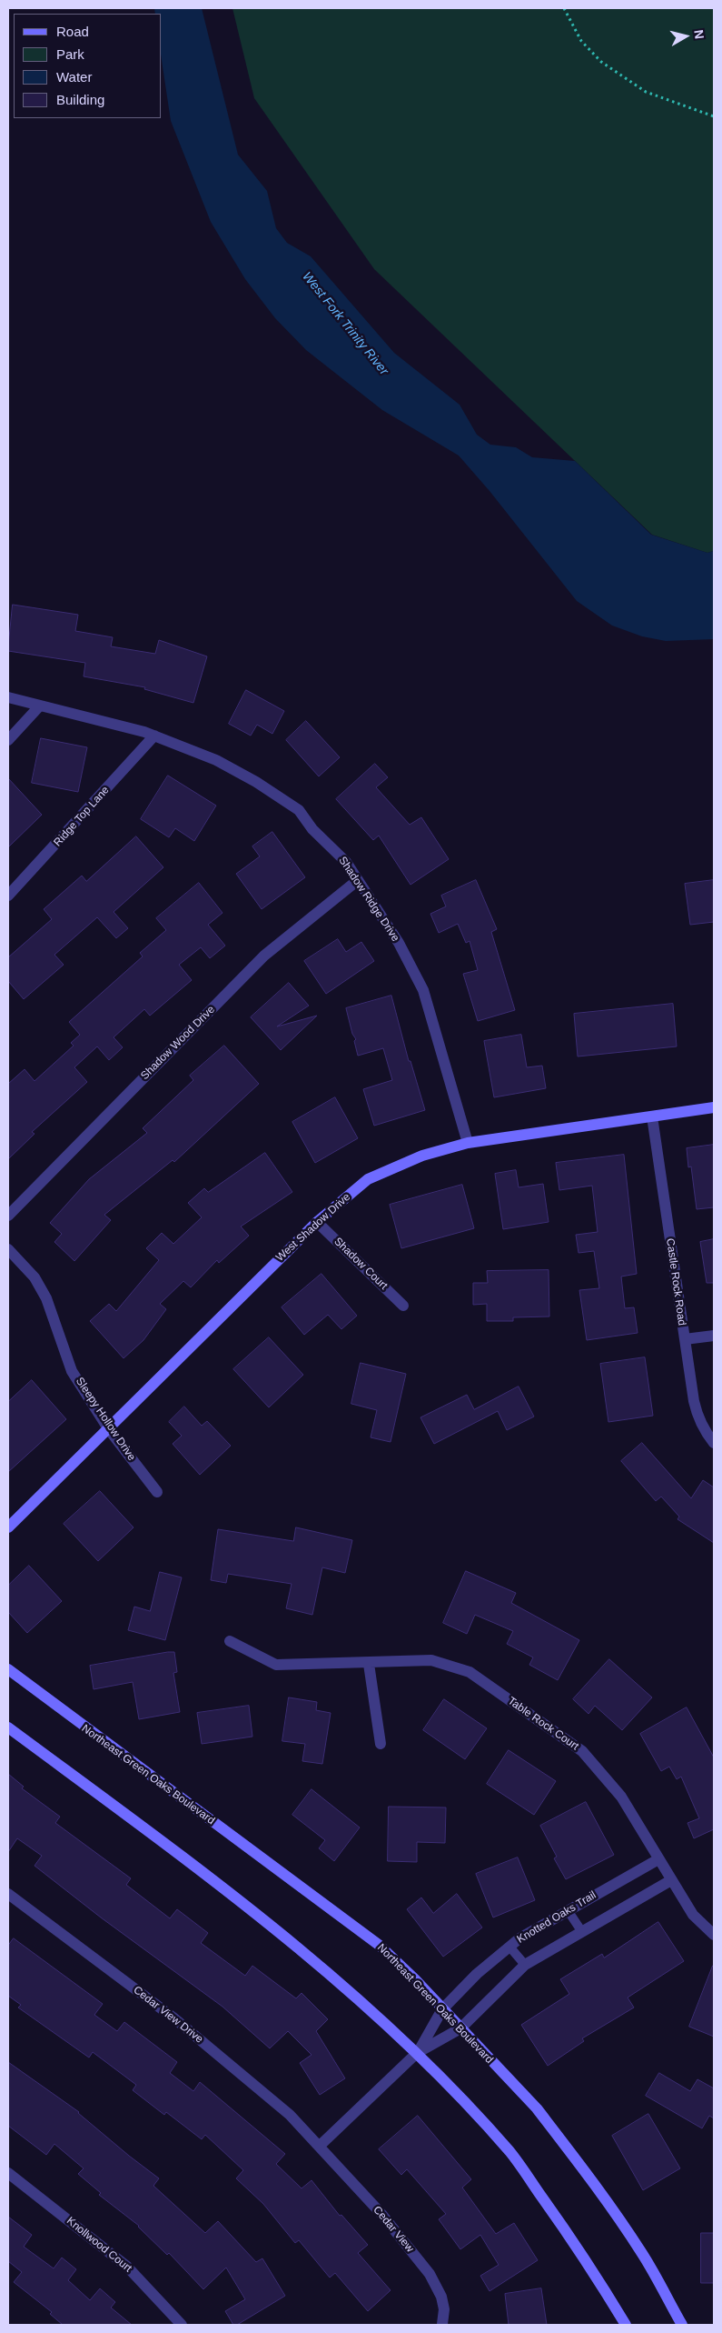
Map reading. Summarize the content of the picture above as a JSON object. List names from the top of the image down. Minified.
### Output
{"streets":{"main road":["West Shadow Drive","Northeast Green Oaks Boulevard"],"street":["Ridge Top Lane","Shadow Ridge Drive","Shadow Wood Drive","Shadow Court","Castle Rock Road","Sleepy Hollow Drive","Table Rock Court","Knotted Oaks Trail","Cedar View Drive","Cedar View","Knollwood Court"]},"crossings":[["Ridge Top Lane","Shadow Ridge Drive"],["Shadow Ridge Drive","Shadow Wood Drive"],["Shadow Ridge Drive","West Shadow Drive"],["West Shadow Drive","Shadow Court"],["West Shadow Drive","Castle Rock Road"],["West Shadow Drive","Sleepy Hollow Drive"],["Table Rock Court","Knotted Oaks Trail"],["Northeast Green Oaks Boulevard","Knotted Oaks Trail"],["Knotted Oaks Trail","Cedar View Drive"],["Knotted Oaks Trail","Cedar View"],["Cedar View Drive","Cedar View"]],"water":["West Fork Trinity River"],"legend":["Road","Park","Water","Building"],"north":"right"}
